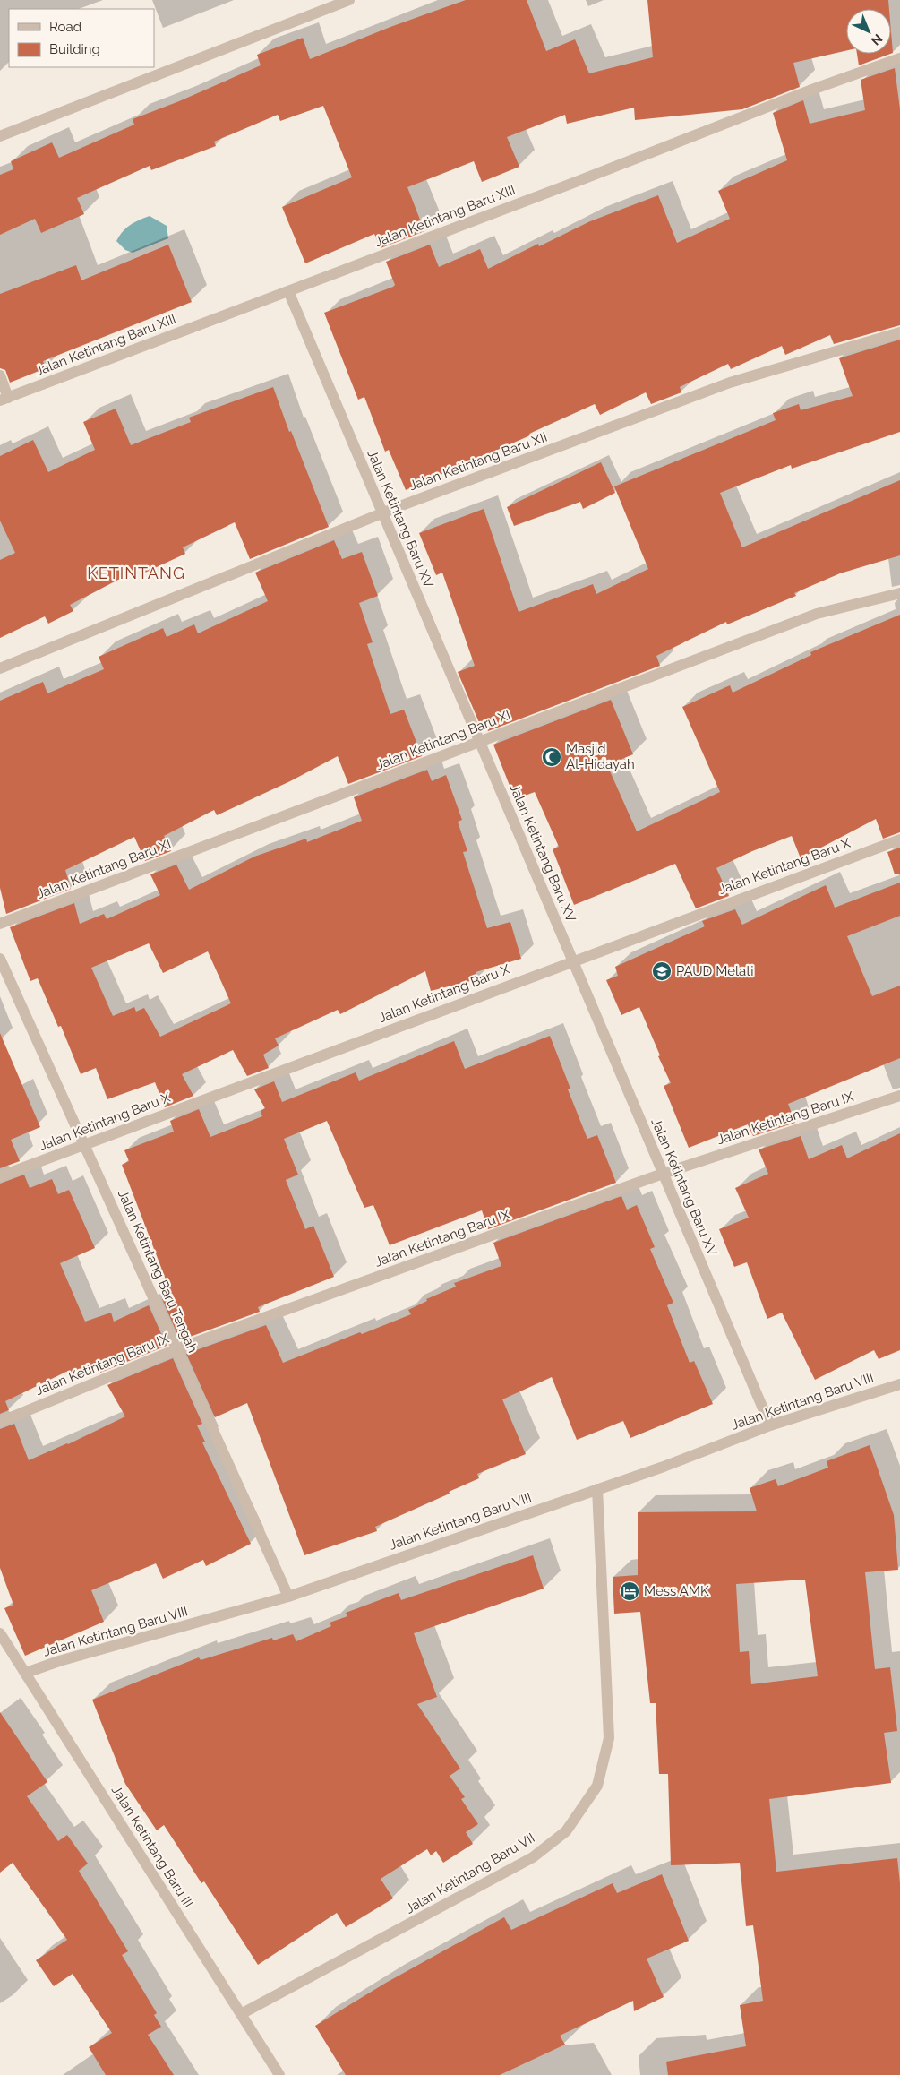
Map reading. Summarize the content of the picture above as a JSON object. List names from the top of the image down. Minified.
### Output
{"streets":{"street":["Jalan Ketintang Baru XIII","Jalan Ketintang Baru XII","Jalan Ketintang Baru XV","Jalan Ketintang Baru XI","Jalan Ketintang Baru X","Jalan Ketintang Baru IX","Jalan Ketintang Baru Tengah","Jalan Ketintang Baru VIII","Jalan Ketintang Baru III","Jalan Ketintang Baru VII"]},"crossings":[["Jalan Ketintang Baru XIII","Jalan Ketintang Baru XV"],["Jalan Ketintang Baru XII","Jalan Ketintang Baru XV"],["Jalan Ketintang Baru XV","Jalan Ketintang Baru XI"],["Jalan Ketintang Baru XV","Jalan Ketintang Baru X"],["Jalan Ketintang Baru XV","Jalan Ketintang Baru IX"],["Jalan Ketintang Baru XV","Jalan Ketintang Baru VIII"],["Jalan Ketintang Baru X","Jalan Ketintang Baru Tengah"],["Jalan Ketintang Baru IX","Jalan Ketintang Baru Tengah"],["Jalan Ketintang Baru Tengah","Jalan Ketintang Baru VIII"],["Jalan Ketintang Baru VIII","Jalan Ketintang Baru III"],["Jalan Ketintang Baru VIII","Jalan Ketintang Baru VII"],["Jalan Ketintang Baru III","Jalan Ketintang Baru VII"]],"districts":["KETINTANG"],"places":{"mosque":["Masjid Al-Hidayah"],"school or university":["PAUD Melati"],"hotel":["Mess AMK"]},"legend":["Road","Building"],"north":"bottom right"}
